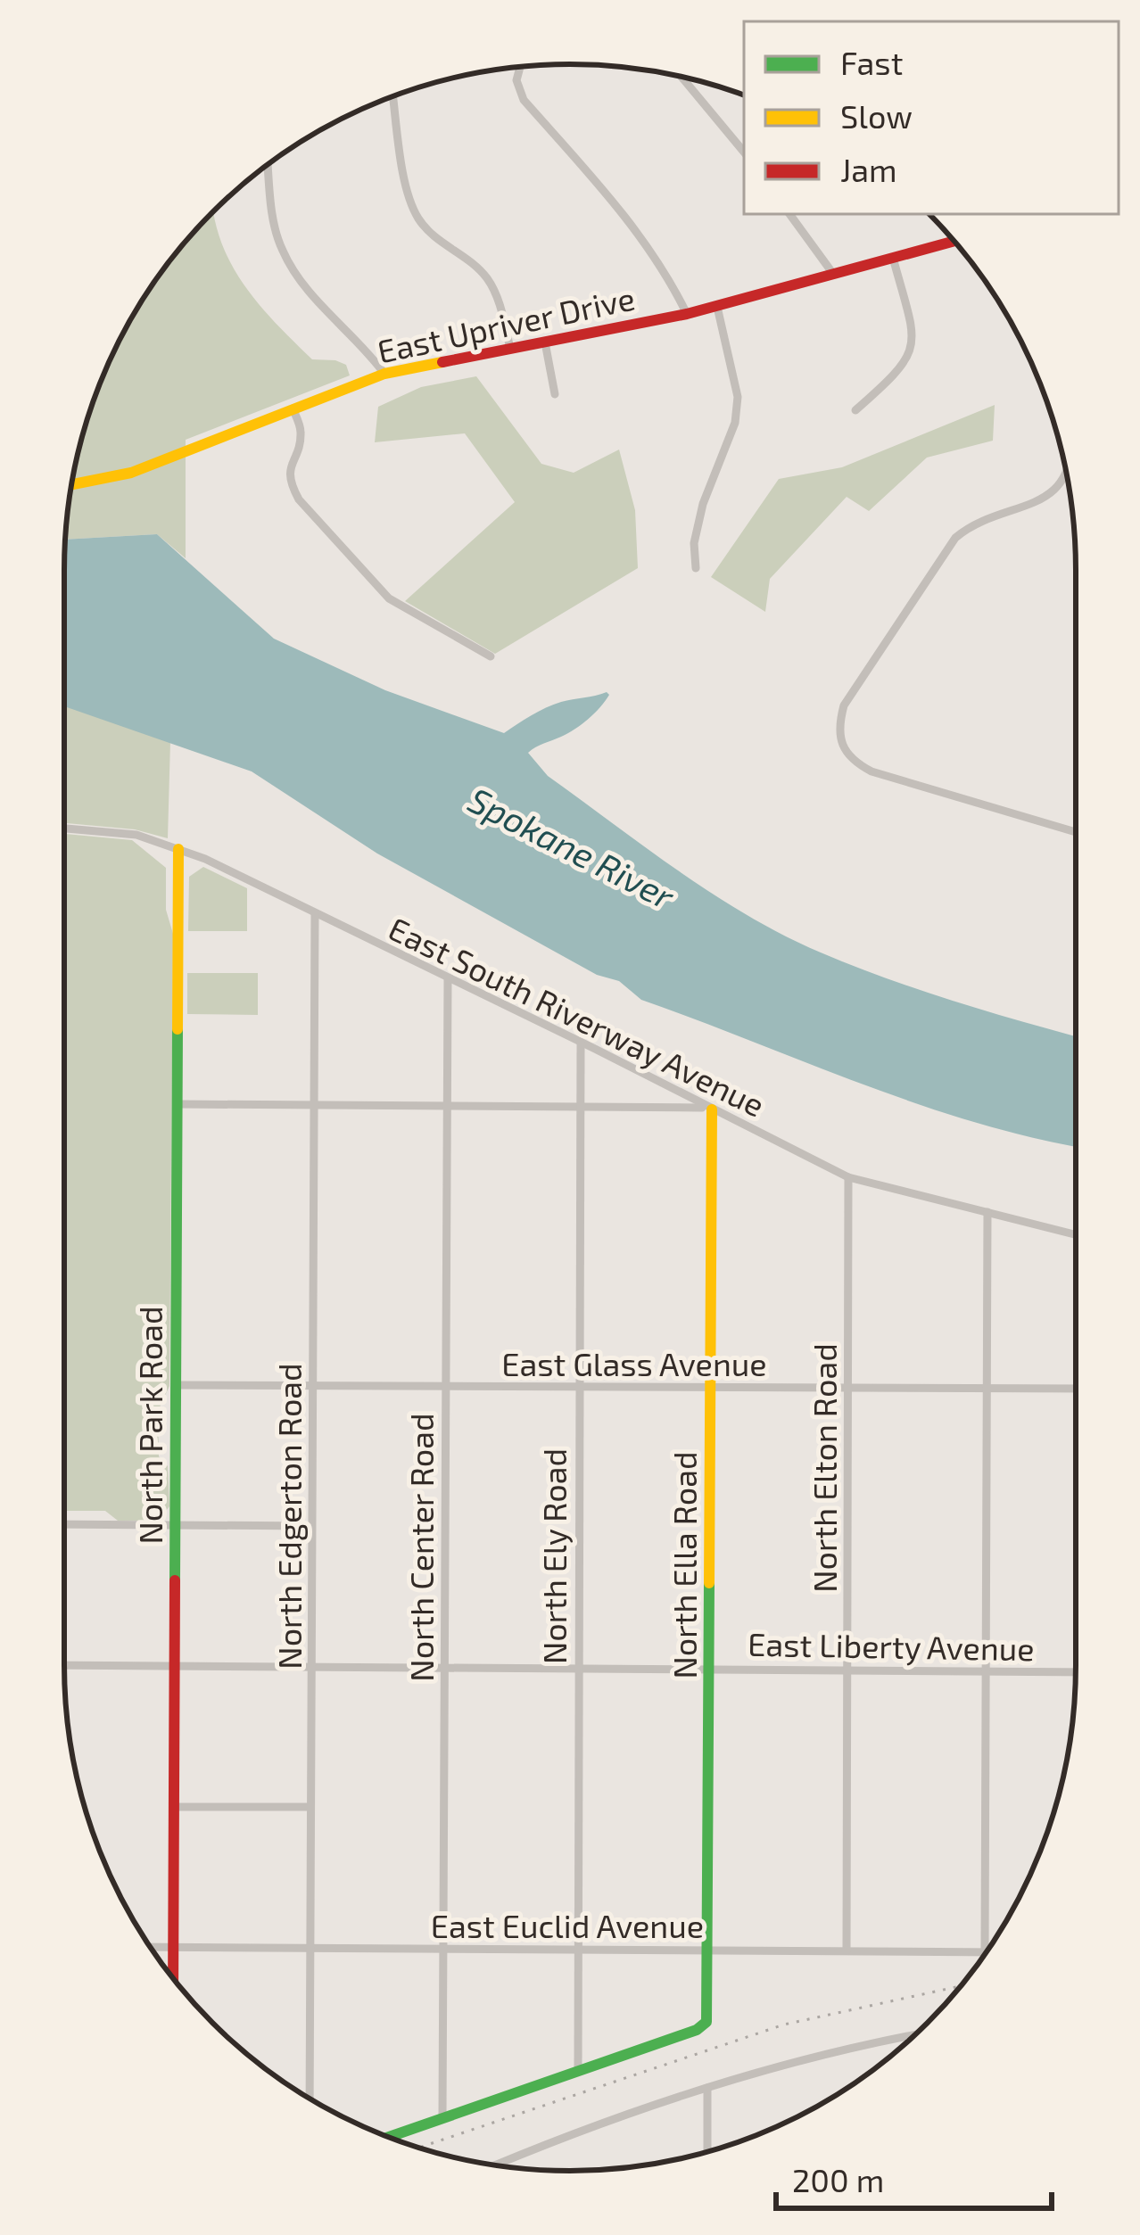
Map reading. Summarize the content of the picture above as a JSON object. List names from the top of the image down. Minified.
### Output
{"streets":{"street":["East Upriver Drive","East South Riverway Avenue","East Glass Avenue","North Park Road","North Elton Road","North Edgerton Road","North Center Road","North Ely Road","North Ella Road","East Liberty Avenue","East Euclid Avenue"]},"crossings":[["East South Riverway Avenue","North Park Road"],["East South Riverway Avenue","North Elton Road"],["East South Riverway Avenue","North Edgerton Road"],["East South Riverway Avenue","North Center Road"],["East South Riverway Avenue","North Ely Road"],["East South Riverway Avenue","North Ella Road"],["East Glass Avenue","North Park Road"],["East Glass Avenue","North Elton Road"],["East Glass Avenue","North Edgerton Road"],["East Glass Avenue","North Center Road"],["East Glass Avenue","North Ely Road"],["East Glass Avenue","North Ella Road"],["North Park Road","East Liberty Avenue"],["North Park Road","East Euclid Avenue"],["North Elton Road","East Liberty Avenue"],["North Elton Road","East Euclid Avenue"],["North Edgerton Road","East Liberty Avenue"],["North Edgerton Road","East Euclid Avenue"],["North Center Road","East Liberty Avenue"],["North Center Road","East Euclid Avenue"],["North Ely Road","North Ella Road"],["North Ely Road","East Liberty Avenue"],["North Ely Road","East Euclid Avenue"],["North Ella Road","East Liberty Avenue"],["North Ella Road","East Euclid Avenue"]],"water":["Spokane River"],"legend":["Fast","Slow","Jam"],"scale_bar":"200 m"}
